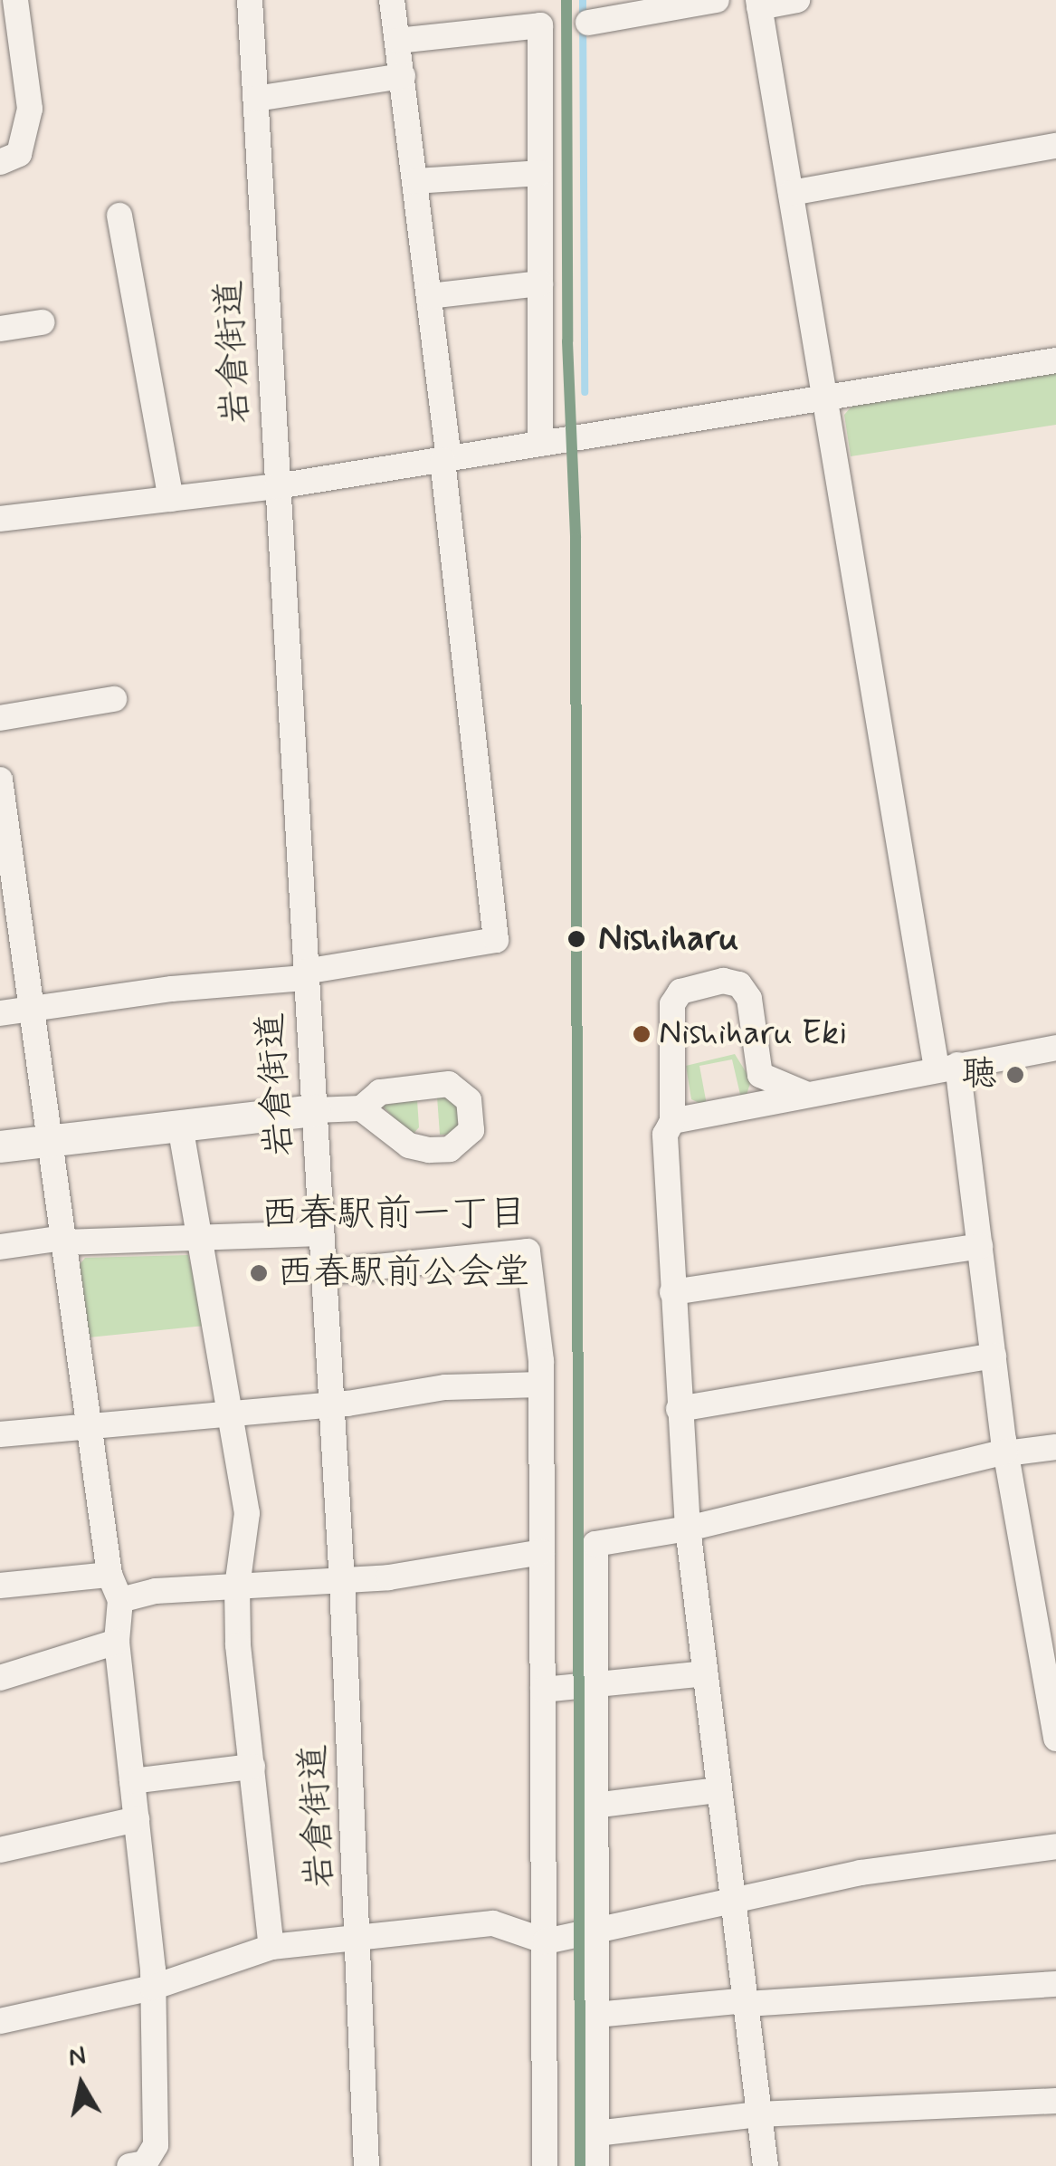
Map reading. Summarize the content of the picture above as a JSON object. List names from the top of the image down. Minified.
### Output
{"streets":{"street":["岩倉街道"]},"districts":["西春駅前一丁目"],"places":["Nishiharu","Nishiharu Eki","聴","西春駅前公会堂"],"north":"top"}
